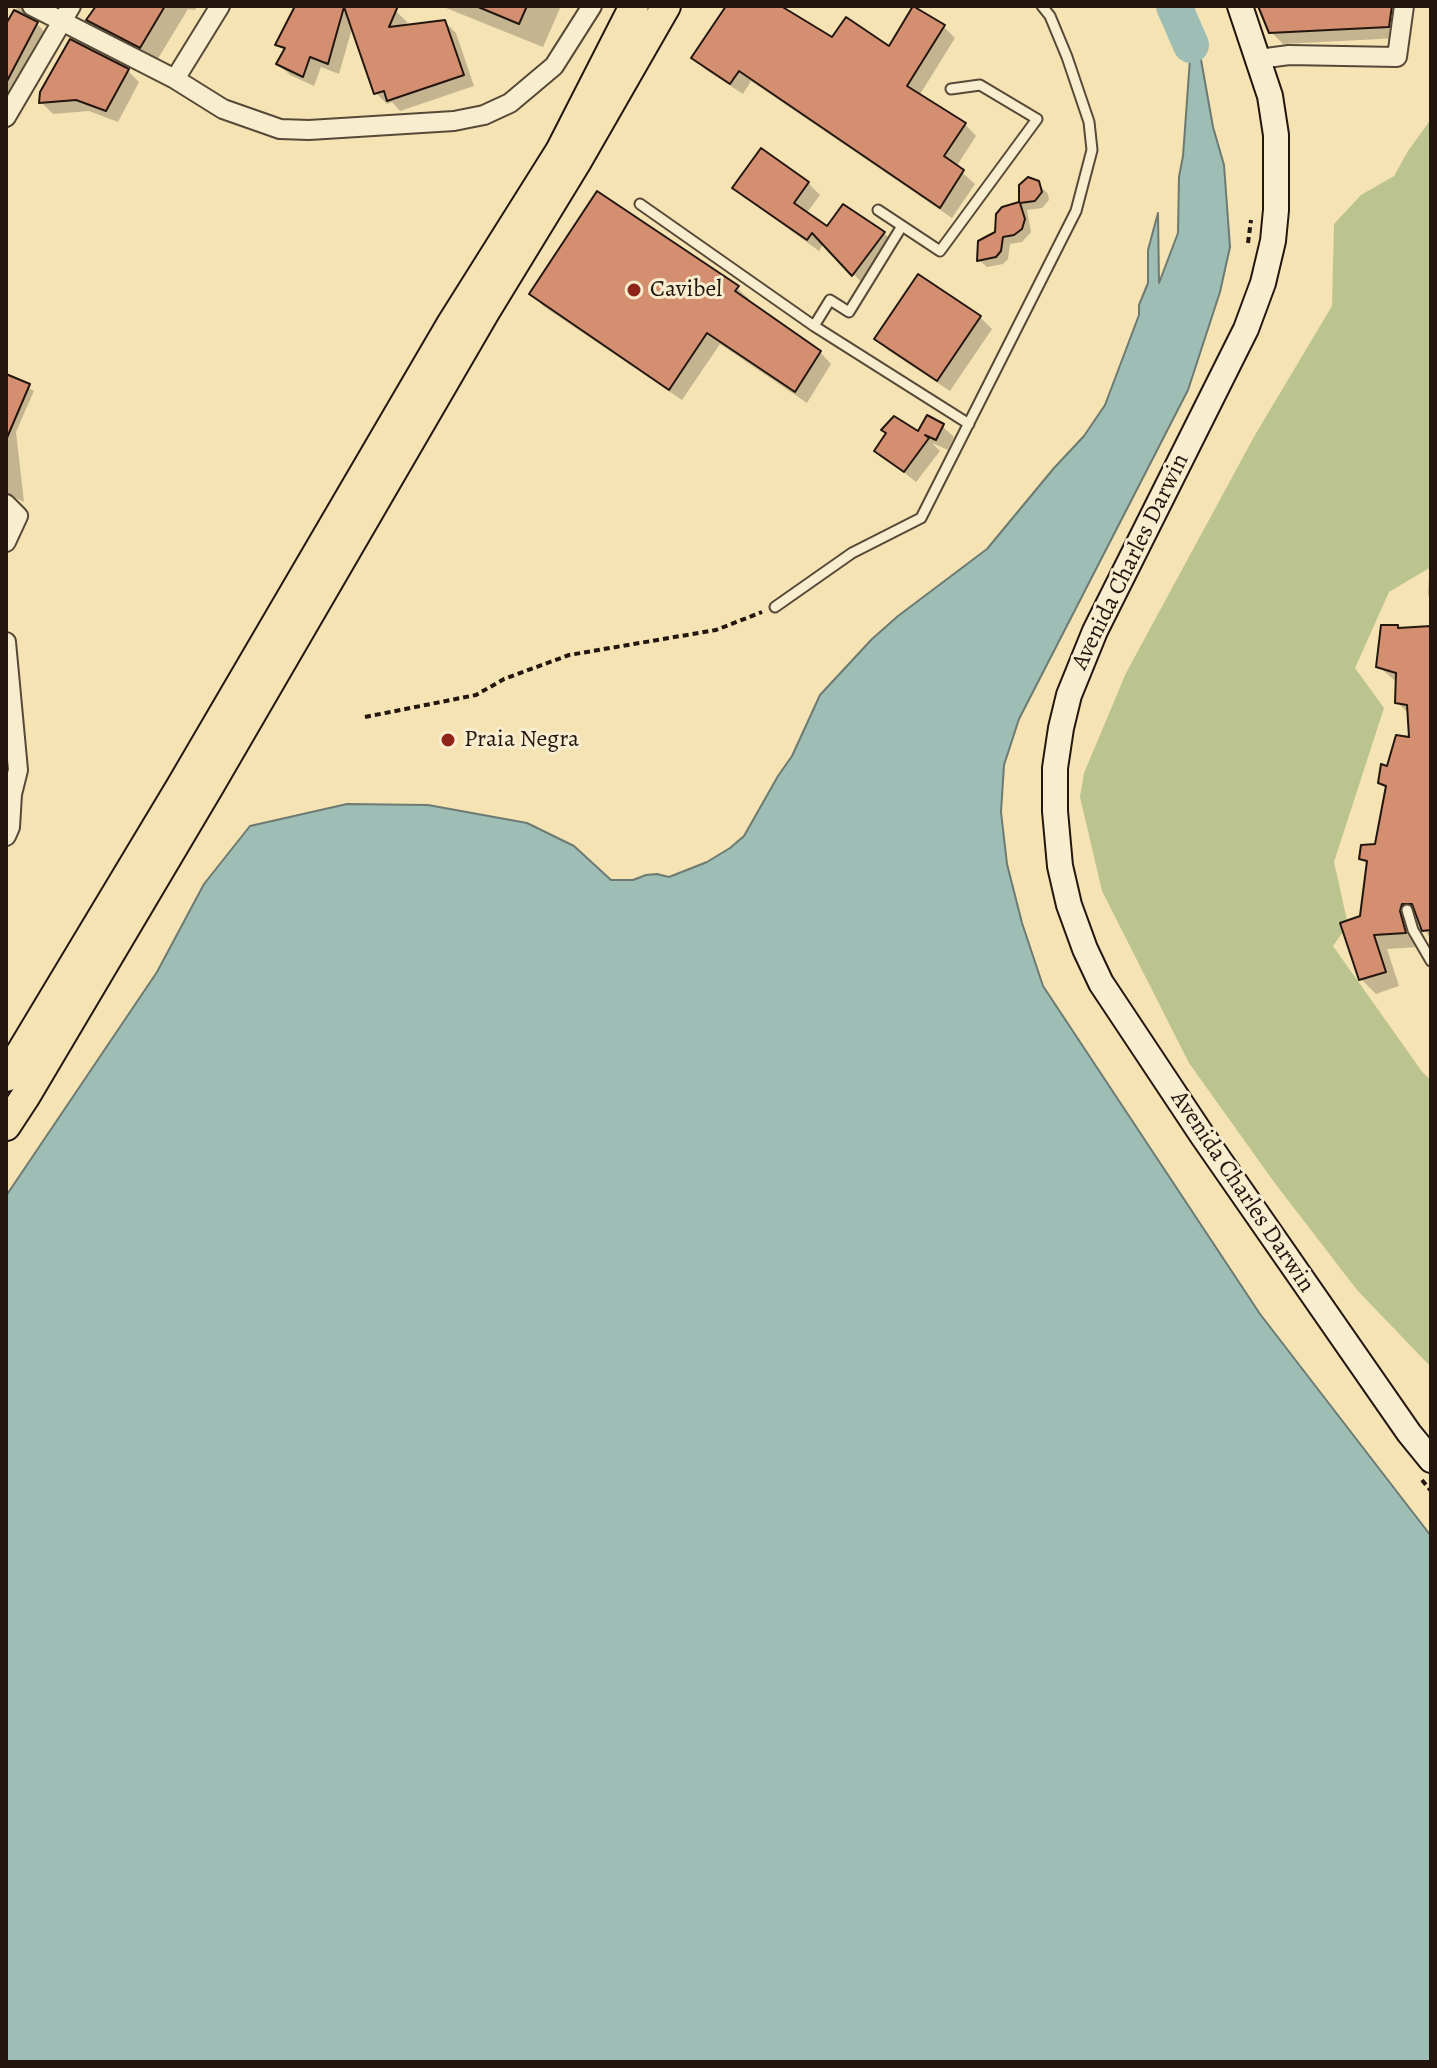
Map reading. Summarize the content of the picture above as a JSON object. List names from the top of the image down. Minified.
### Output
{"streets":{"main road":["Avenida Charles Darwin"]},"places":["Cavibel","Praia Negra"]}
